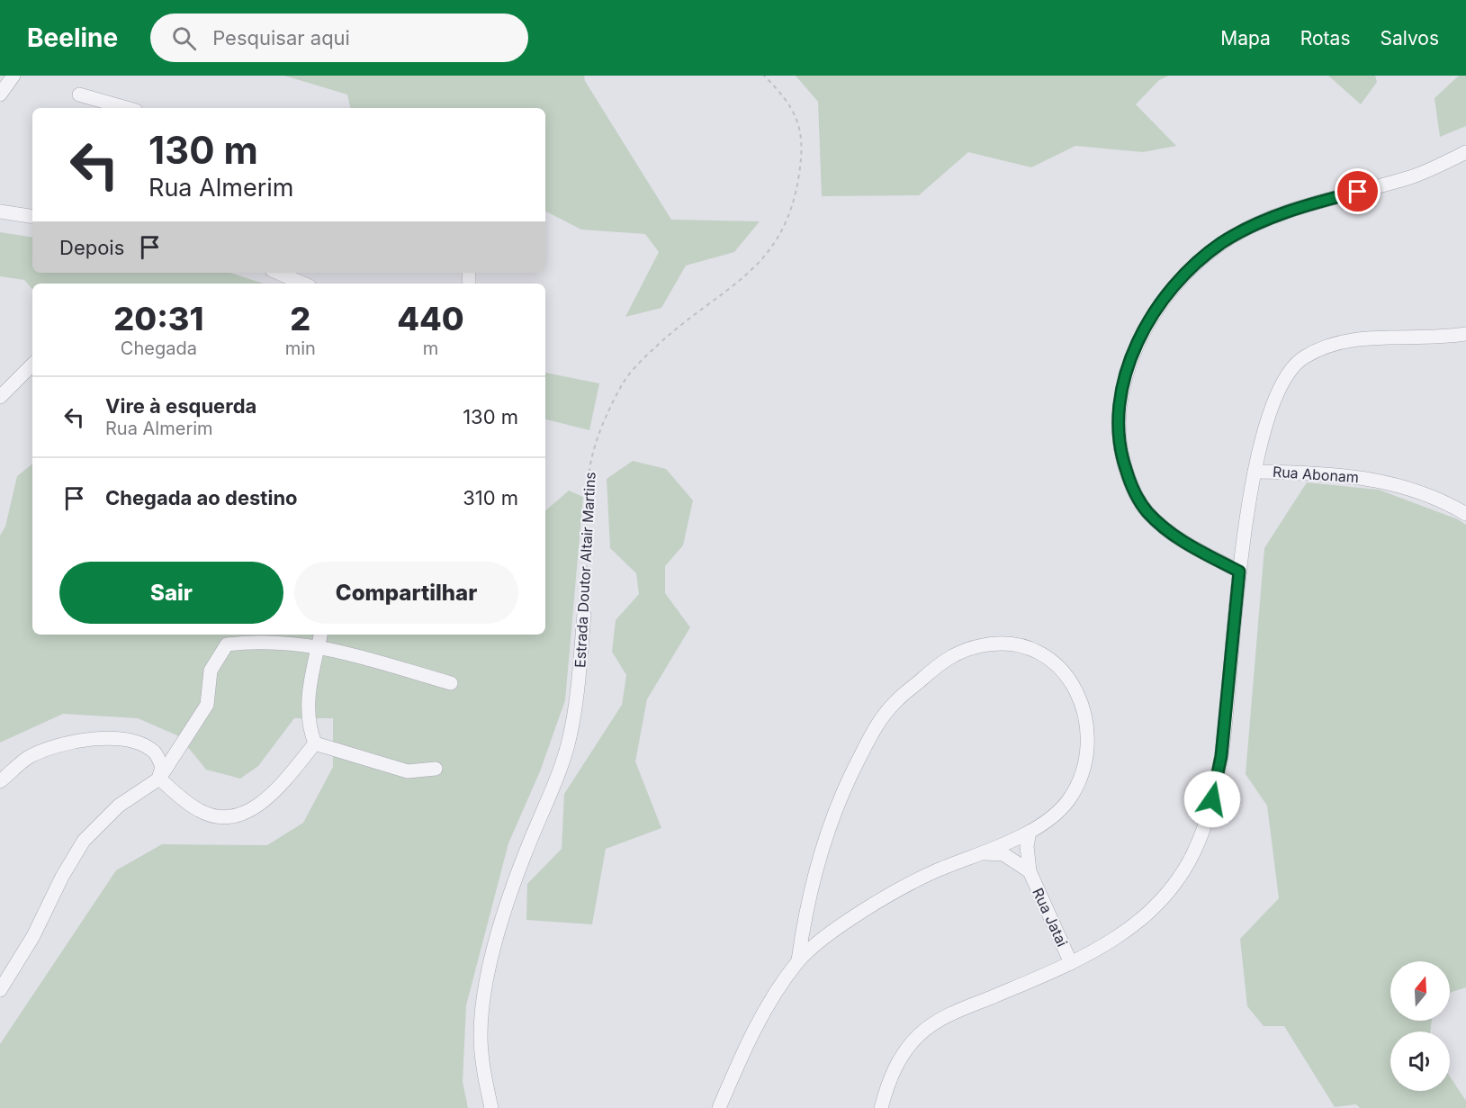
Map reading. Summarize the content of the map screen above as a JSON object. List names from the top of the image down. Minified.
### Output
{"streets":{"street":["Rua Abonam","Estrada Doutor Altair Martins","Rua Jatai"]},"north":"top","page":{"header":"Beeline","search":"Pesquisar aqui","nav":["Mapa","Rotas","Salvos"],"turn":["130 m","Rua Almerim"],"then":"Depois","eta":["20:31","Chegada","2","min","440","m"],"list":[{"name":"Vire à esquerda","note":"Rua Almerim","value":"130 m"},{"name":"Chegada ao destino","value":"310 m"}],"buttons":["Sair","Compartilhar"]}}
